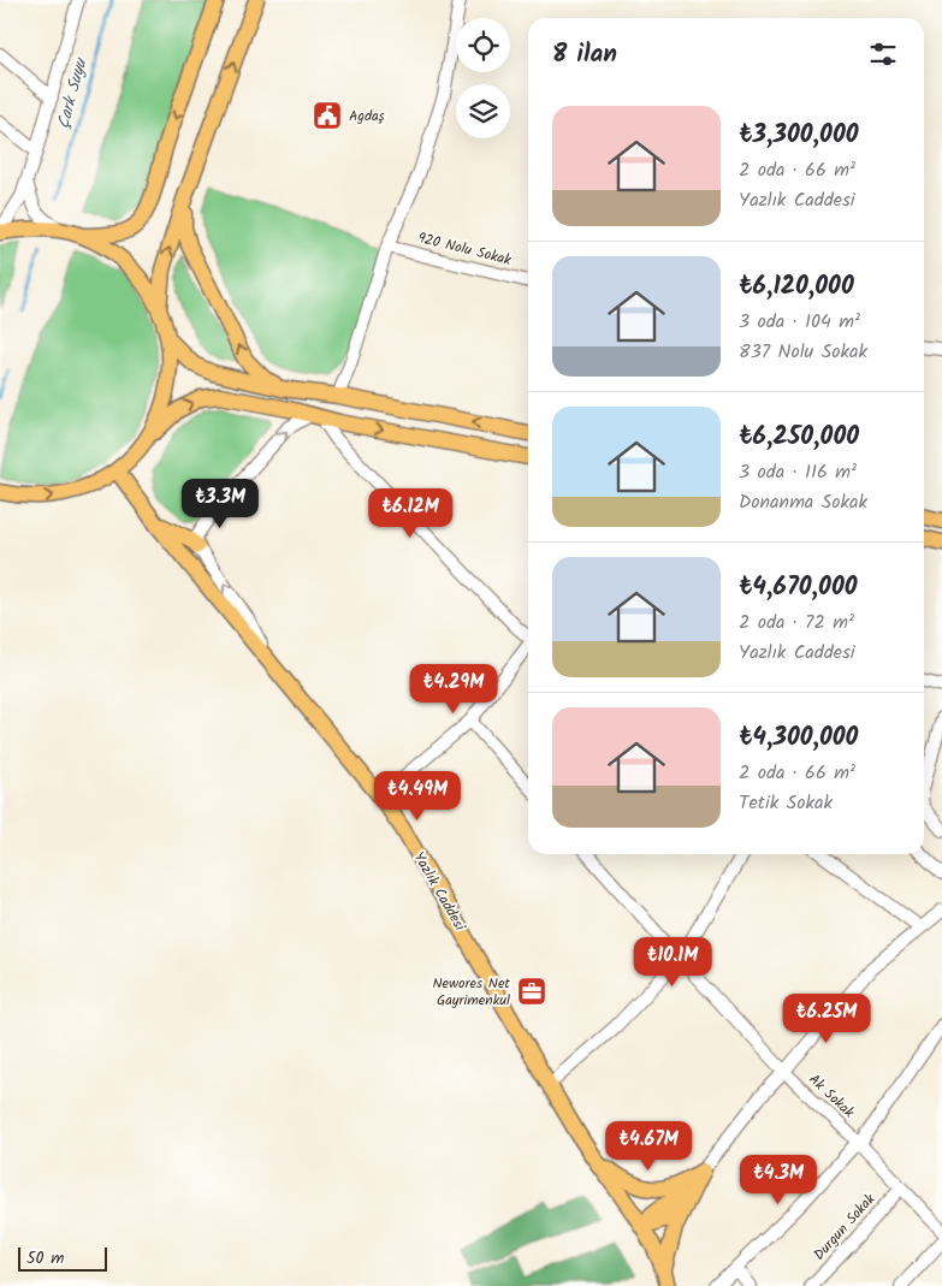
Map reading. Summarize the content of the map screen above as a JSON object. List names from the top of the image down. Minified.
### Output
{"streets":{"main road":["Yazlık Caddesi"],"street":["920 Nolu Sokak","Ak Sokak","Durgun Sokak"]},"crossings":[["Ak Sokak","Durgun Sokak"]],"water":["Çark Suyu"],"places":{"public building":["Agdaş"],"office":["Newores Net Gayrimenkul"]},"scale_bar":"50 m","page":{"heading":"8 ilan","list":[{"name":"₺3,300,000","note":"2 oda · 66 m² · Yazlık Caddesi"},{"name":"₺6,120,000","note":"3 oda · 104 m² · 837 Nolu Sokak"},{"name":"₺6,250,000","note":"3 oda · 116 m² · Donanma Sokak"},{"name":"₺4,670,000","note":"2 oda · 72 m² · Yazlık Caddesi"},{"name":"₺4,300,000","note":"2 oda · 66 m² · Tetik Sokak"}],"price":["₺3.3M","₺6.12M","₺4.29M","₺4.49M","₺10.1M","₺6.25M","₺4.67M","₺4.3M"],"scale":"50 m"}}
